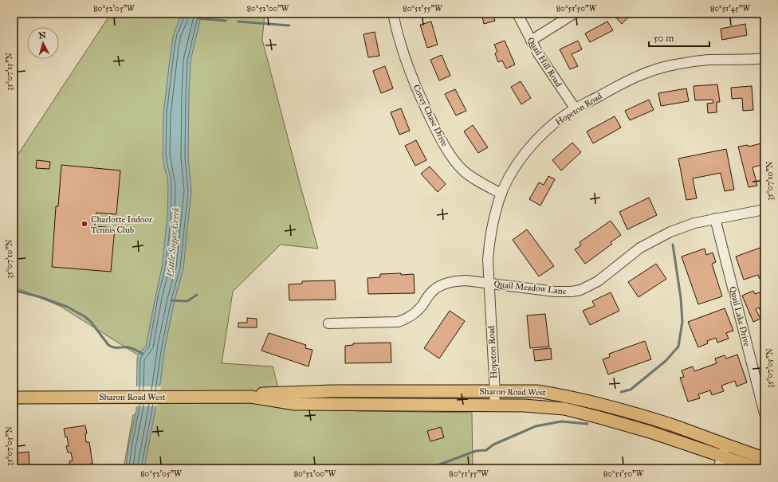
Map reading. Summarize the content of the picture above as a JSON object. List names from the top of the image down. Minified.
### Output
{"streets":{"main road":["Sharon Road West"],"street":["Quail Hill Road","Hopeton Road","Covey Chase Drive","Quail Meadow Lane","Quail Lake Drive"]},"crossings":[["Quail Hill Road","Hopeton Road"],["Hopeton Road","Covey Chase Drive"],["Hopeton Road","Quail Meadow Lane"],["Hopeton Road","Sharon Road West"],["Quail Meadow Lane","Quail Lake Drive"]],"water":["Little Sugar Creek"],"places":["Charlotte Indoor Tennis Club"],"scale_bar":"50 m","north":"top","coordinates":["80°52'05\"W","80°52'00\"W","80°51'55\"W","80°51'50\"W","80°51'45\"W","35°07'15\"N","35°07'10\"N","35°07'05\"N"]}
